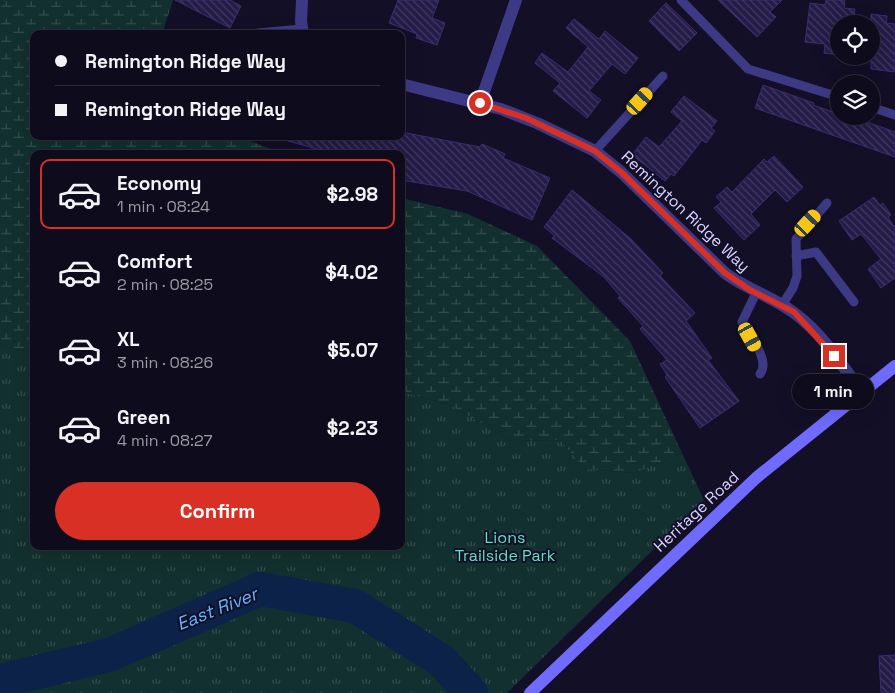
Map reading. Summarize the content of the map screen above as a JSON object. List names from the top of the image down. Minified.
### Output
{"streets":{"main road":["Heritage Road"],"street":["Remington Ridge Way"]},"crossings":[["Remington Ridge Way","Heritage Road"]],"water":["East River"],"parks":["Lions Trailside Park"],"page":{"banner":["Remington Ridge Way","Remington Ridge Way"],"list":[{"name":"Economy","note":"1 min · 08:24","value":"$2.98"},{"name":"Comfort","note":"2 min · 08:25","value":"$4.02"},{"name":"XL","note":"3 min · 08:26","value":"$5.07"},{"name":"Green","note":"4 min · 08:27","value":"$2.23"}],"bubble":"1 min","buttons":"Confirm"}}
